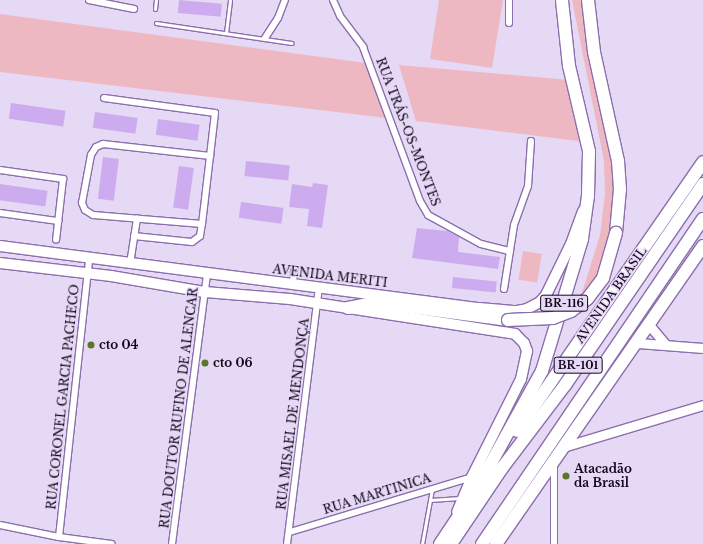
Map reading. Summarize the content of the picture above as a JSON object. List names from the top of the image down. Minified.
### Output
{"streets":{"highway":["AVENIDA BRASIL","BR-116","BR-101"],"main road":["AVENIDA MERITI"],"street":["RUA TRÁS-OS-MONTES","RUA CORONEL GARCIA PACHECO","RUA DOUTOR RUFINO DE ALENCAR","RUA MISAEL DE MENDONÇA","RUA MARTINICA"]},"crossings":[["AVENIDA MERITI","BR-116"],["AVENIDA MERITI","RUA CORONEL GARCIA PACHECO"],["AVENIDA MERITI","RUA DOUTOR RUFINO DE ALENCAR"],["AVENIDA MERITI","RUA MISAEL DE MENDONÇA"],["AVENIDA BRASIL","BR-116"],["AVENIDA BRASIL","RUA MARTINICA"],["RUA MISAEL DE MENDONÇA","RUA MARTINICA"]],"places":["cto 04","cto 06","Atacadão da Brasil"]}
